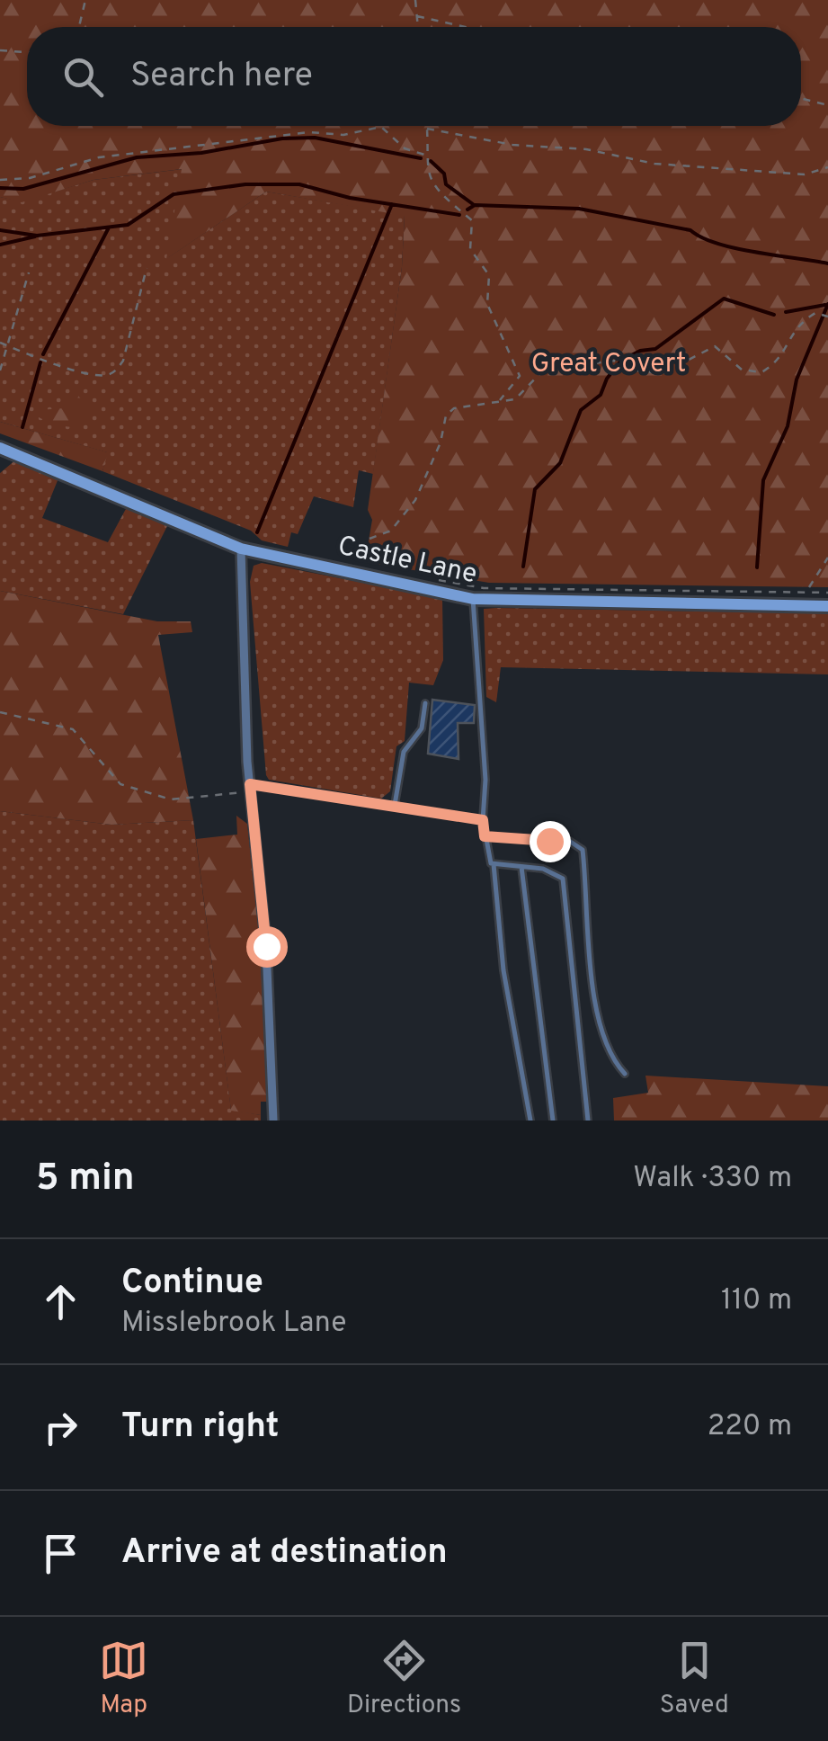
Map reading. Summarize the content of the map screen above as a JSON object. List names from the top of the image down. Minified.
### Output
{"streets":{"street":["Castle Lane"]},"parks":["Great Covert"],"page":{"search":"Search here","heading":["5 min","Walk · 330 m"],"list":[["Continue","Misslebrook Lane","110 m"],["Turn right","220 m"],"Arrive at destination"],"nav":["Map","Directions","Saved"]}}
